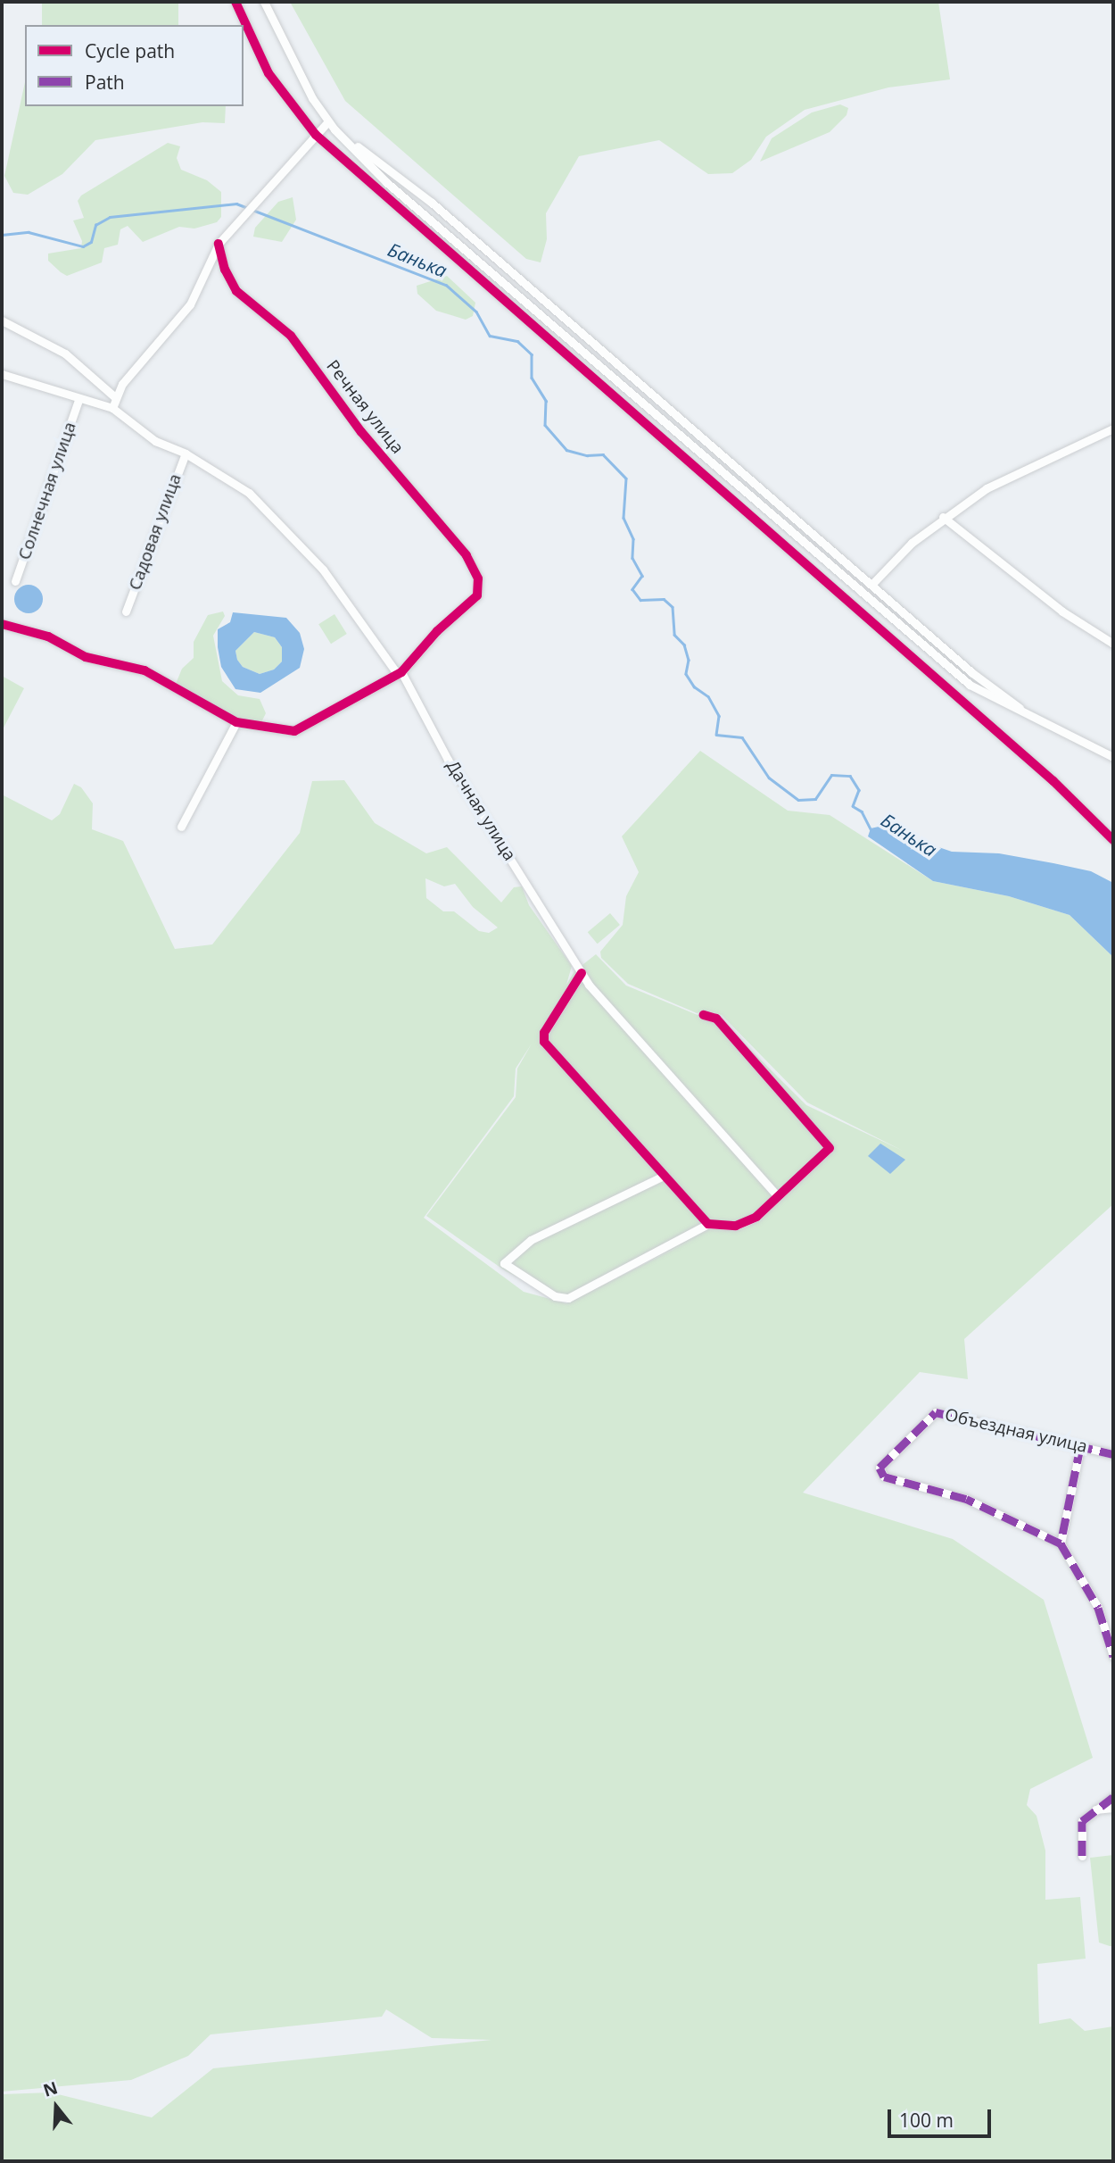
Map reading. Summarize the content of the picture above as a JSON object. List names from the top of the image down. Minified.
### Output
{"streets":{"street":["Речная улица","Солнечная улица","Садовая улица","Дачная улица","Объездная улица"]},"crossings":[["Речная улица","Дачная улица"],["Садовая улица","Дачная улица"]],"water":["Банька"],"legend":["Cycle path","Path"],"scale_bar":"100 m","north":"top"}
